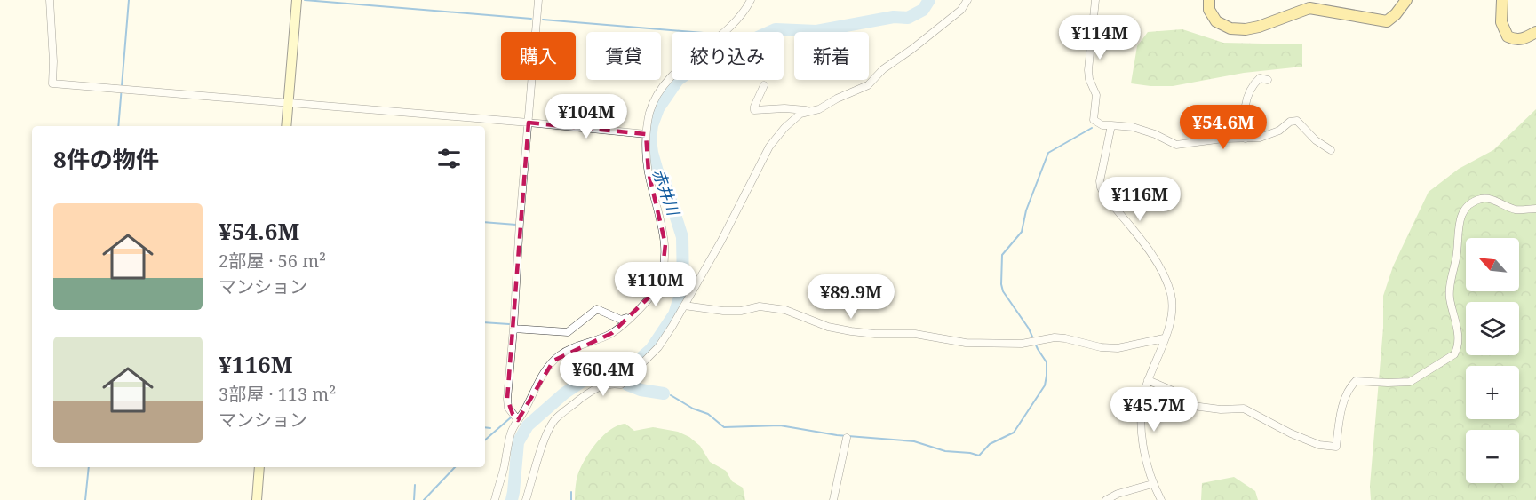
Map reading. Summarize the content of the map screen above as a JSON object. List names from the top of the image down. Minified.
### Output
{"water":["赤井川"],"north":"top left","page":{"price":["¥114M","¥104M","¥54.6M","¥116M","¥110M","¥89.9M","¥60.4M","¥45.7M"],"chip":["購入","賃貸","絞り込み","新着"],"heading":"8件の物件","list":[{"name":"¥54.6M","note":"2部屋 · 56 m² · マンション"},{"name":"¥116M","note":"3部屋 · 113 m² · マンション"}],"map_buttons":["+","−"]}}
